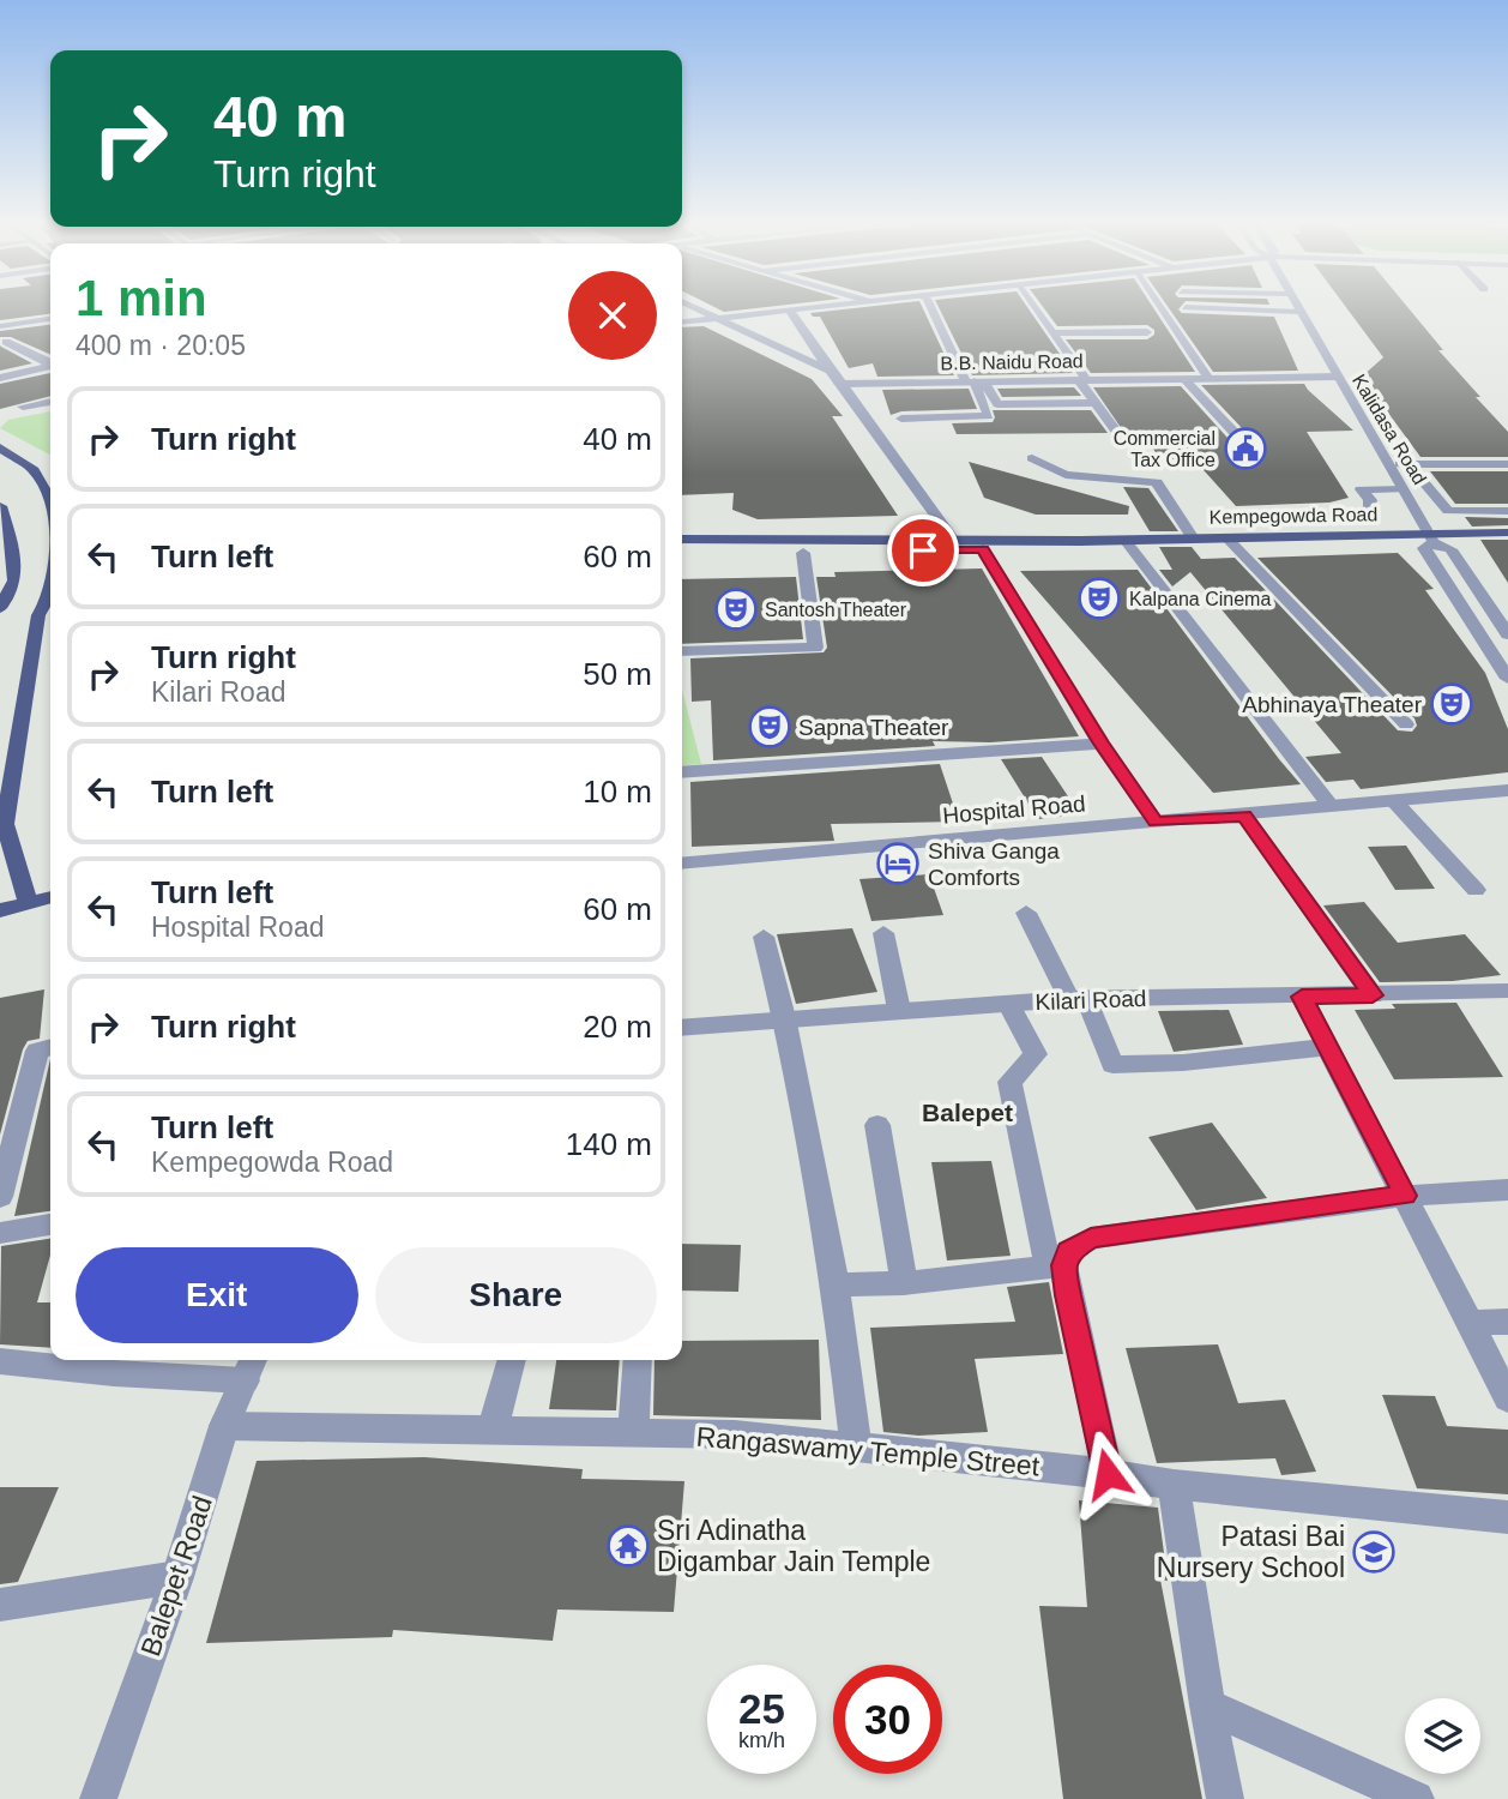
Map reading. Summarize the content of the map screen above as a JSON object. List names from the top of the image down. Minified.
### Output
{"streets":{"main road":["Kempegowda Road"],"street":["B.B. Naidu Road","Kalidasa Road","Hospital Road","Kilari Road","Rangaswamy Temple Street","Balepet Road"]},"crossings":[["B.B. Naidu Road","Kalidasa Road"],["Kalidasa Road","Kempegowda Road"],["Rangaswamy Temple Street","Balepet Road"]],"districts":["Balepet"],"places":{"public building":["Commercial Tax Office"],"theatre":["Kalpana Cinema","Santosh Theater","Abhinaya Theater","Sapna Theater"],"hotel":["Shiva Ganga Comforts"],"temple":["Sri Adinatha Digambar Jain Temple"],"school or university":["Patasi Bai Nursery School"]},"page":{"turn":["40 m","Turn right"],"heading":["1 min","400 m · 20:05"],"list":[{"name":"Turn right","value":"40 m"},{"name":"Turn left","value":"60 m"},{"name":"Turn right","note":"Kilari Road","value":"50 m"},{"name":"Turn left","value":"10 m"},{"name":"Turn left","note":"Hospital Road","value":"60 m"},{"name":"Turn right","value":"20 m"},{"name":"Turn left","note":"Kempegowda Road","value":"140 m"}],"buttons":["Exit","Share"],"speed":"25 km/h","limit":"30"}}
